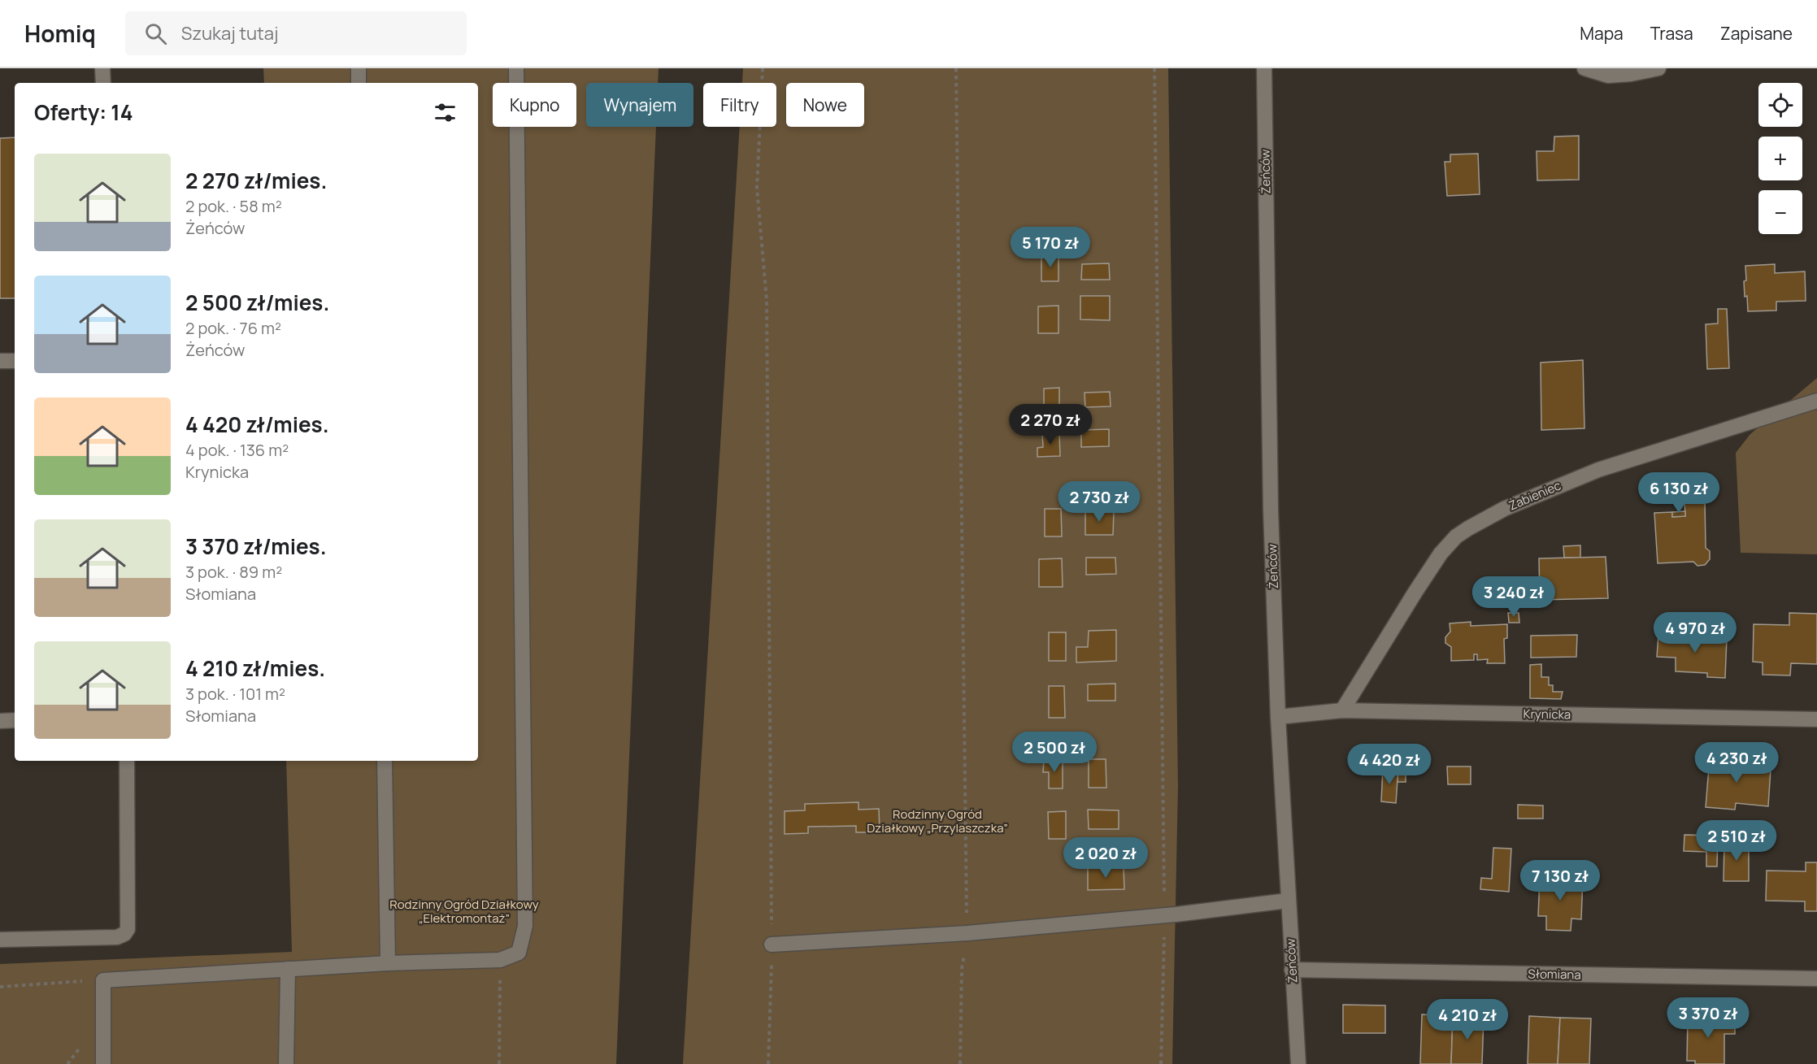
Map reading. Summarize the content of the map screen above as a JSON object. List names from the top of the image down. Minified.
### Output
{"streets":{"street":["Żeńców","Żabieniec","Krynicka","Słomiana"]},"crossings":[["Żeńców","Krynicka"],["Żeńców","Słomiana"],["Żabieniec","Krynicka"]],"parks":["Rodzinny Ogród Działkowy „Przylaszczka”","Rodzinny Ogród Działkowy „Elektromontaż”"],"page":{"header":"Homiq","search":"Szukaj tutaj","nav":["Mapa","Trasa","Zapisane"],"map_buttons":["+","−"],"chip":["Kupno","Wynajem","Filtry","Nowe"],"heading":"Oferty: 14","list":[{"name":"2 270 zł/mies.","note":"2 pok. · 58 m² · Żeńców"},{"name":"2 500 zł/mies.","note":"2 pok. · 76 m² · Żeńców"},{"name":"4 420 zł/mies.","note":"4 pok. · 136 m² · Krynicka"},{"name":"3 370 zł/mies.","note":"3 pok. · 89 m² · Słomiana"},{"name":"4 210 zł/mies.","note":"3 pok. · 101 m² · Słomiana"}],"price":["5 170 zł","2 270 zł","6 130 zł","2 730 zł","3 240 zł","4 970 zł","2 500 zł","4 230 zł","4 420 zł","2 510 zł","2 020 zł","7 130 zł","3 370 zł","4 210 zł"]}}
